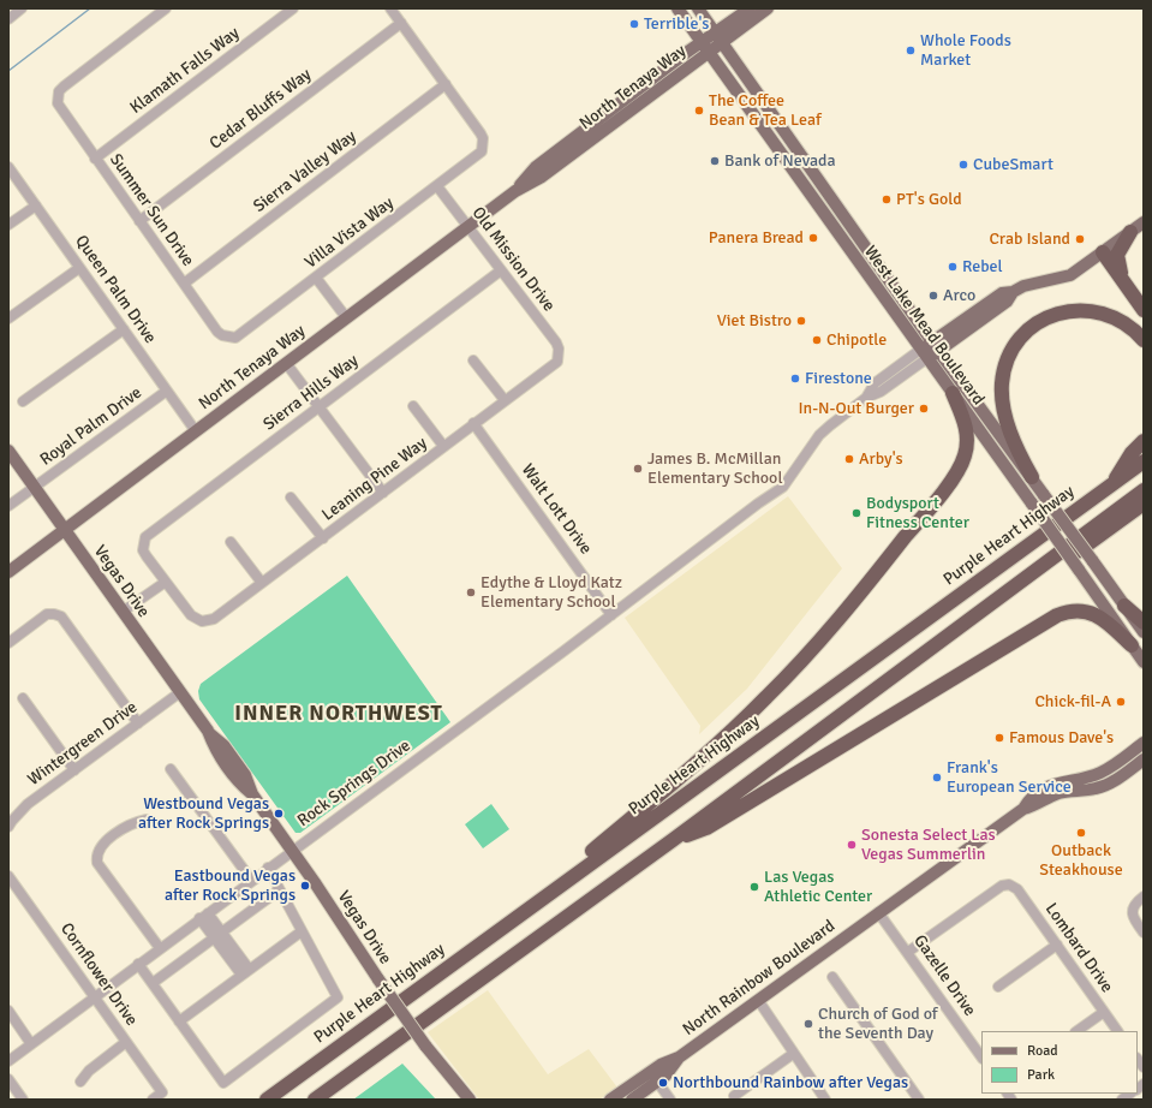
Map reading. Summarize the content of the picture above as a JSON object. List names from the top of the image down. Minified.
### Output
{"streets":{"highway":["Purple Heart Highway"],"main road":["North Tenaya Way","West Lake Mead Boulevard","Vegas Drive","Rock Springs Drive","North Rainbow Boulevard"],"street":["Klamath Falls Way","Cedar Bluffs Way","Sierra Valley Way","Summer Sun Drive","Villa Vista Way","Old Mission Drive","Queen Palm Drive","Sierra Hills Way","Royal Palm Drive","Leaning Pine Way","Walt Lott Drive","Wintergreen Drive","Lombard Drive","Cornflower Drive","Gazelle Drive"]},"crossings":[["Klamath Falls Way","Summer Sun Drive"],["North Tenaya Way","Old Mission Drive"],["North Tenaya Way","Queen Palm Drive"],["North Tenaya Way","West Lake Mead Boulevard"],["North Tenaya Way","Vegas Drive"],["Cedar Bluffs Way","Summer Sun Drive"],["Sierra Valley Way","Summer Sun Drive"],["Sierra Valley Way","Villa Vista Way"],["Summer Sun Drive","Villa Vista Way"],["Villa Vista Way","Old Mission Drive"],["Old Mission Drive","Sierra Hills Way"],["Old Mission Drive","Leaning Pine Way"],["Queen Palm Drive","Royal Palm Drive"],["West Lake Mead Boulevard","Rock Springs Drive"],["Sierra Hills Way","Leaning Pine Way"],["Royal Palm Drive","Vegas Drive"],["Leaning Pine Way","Walt Lott Drive"],["Walt Lott Drive","Rock Springs Drive"],["Vegas Drive","Wintergreen Drive"],["Vegas Drive","Rock Springs Drive"],["Rock Springs Drive","Cornflower Drive"],["Lombard Drive","Gazelle Drive"],["Gazelle Drive","North Rainbow Boulevard"]],"districts":["INNER NORTHWEST"],"places":["Terrible's","Whole Foods Market","The Coffee Bean & Tea Leaf","Bank of Nevada","CubeSmart","PT's Gold","Panera Bread","Crab Island","Rebel","Arco","Viet Bistro","Chipotle","Firestone","In-N-Out Burger","Arby's","James B. McMillan Elementary School","Bodysport Fitness Center","Edythe & Lloyd Katz Elementary School","Chick-fil-A","Famous Dave's","Frank's European Service","Westbound Vegas after Rock Springs","Outback Steakhouse","Sonesta Select Las Vegas Summerlin","Eastbound Vegas after Rock Springs","Las Vegas Athletic Center","Church of God of the Seventh Day","Northbound Rainbow after Vegas"],"legend":["Road","Park"]}
